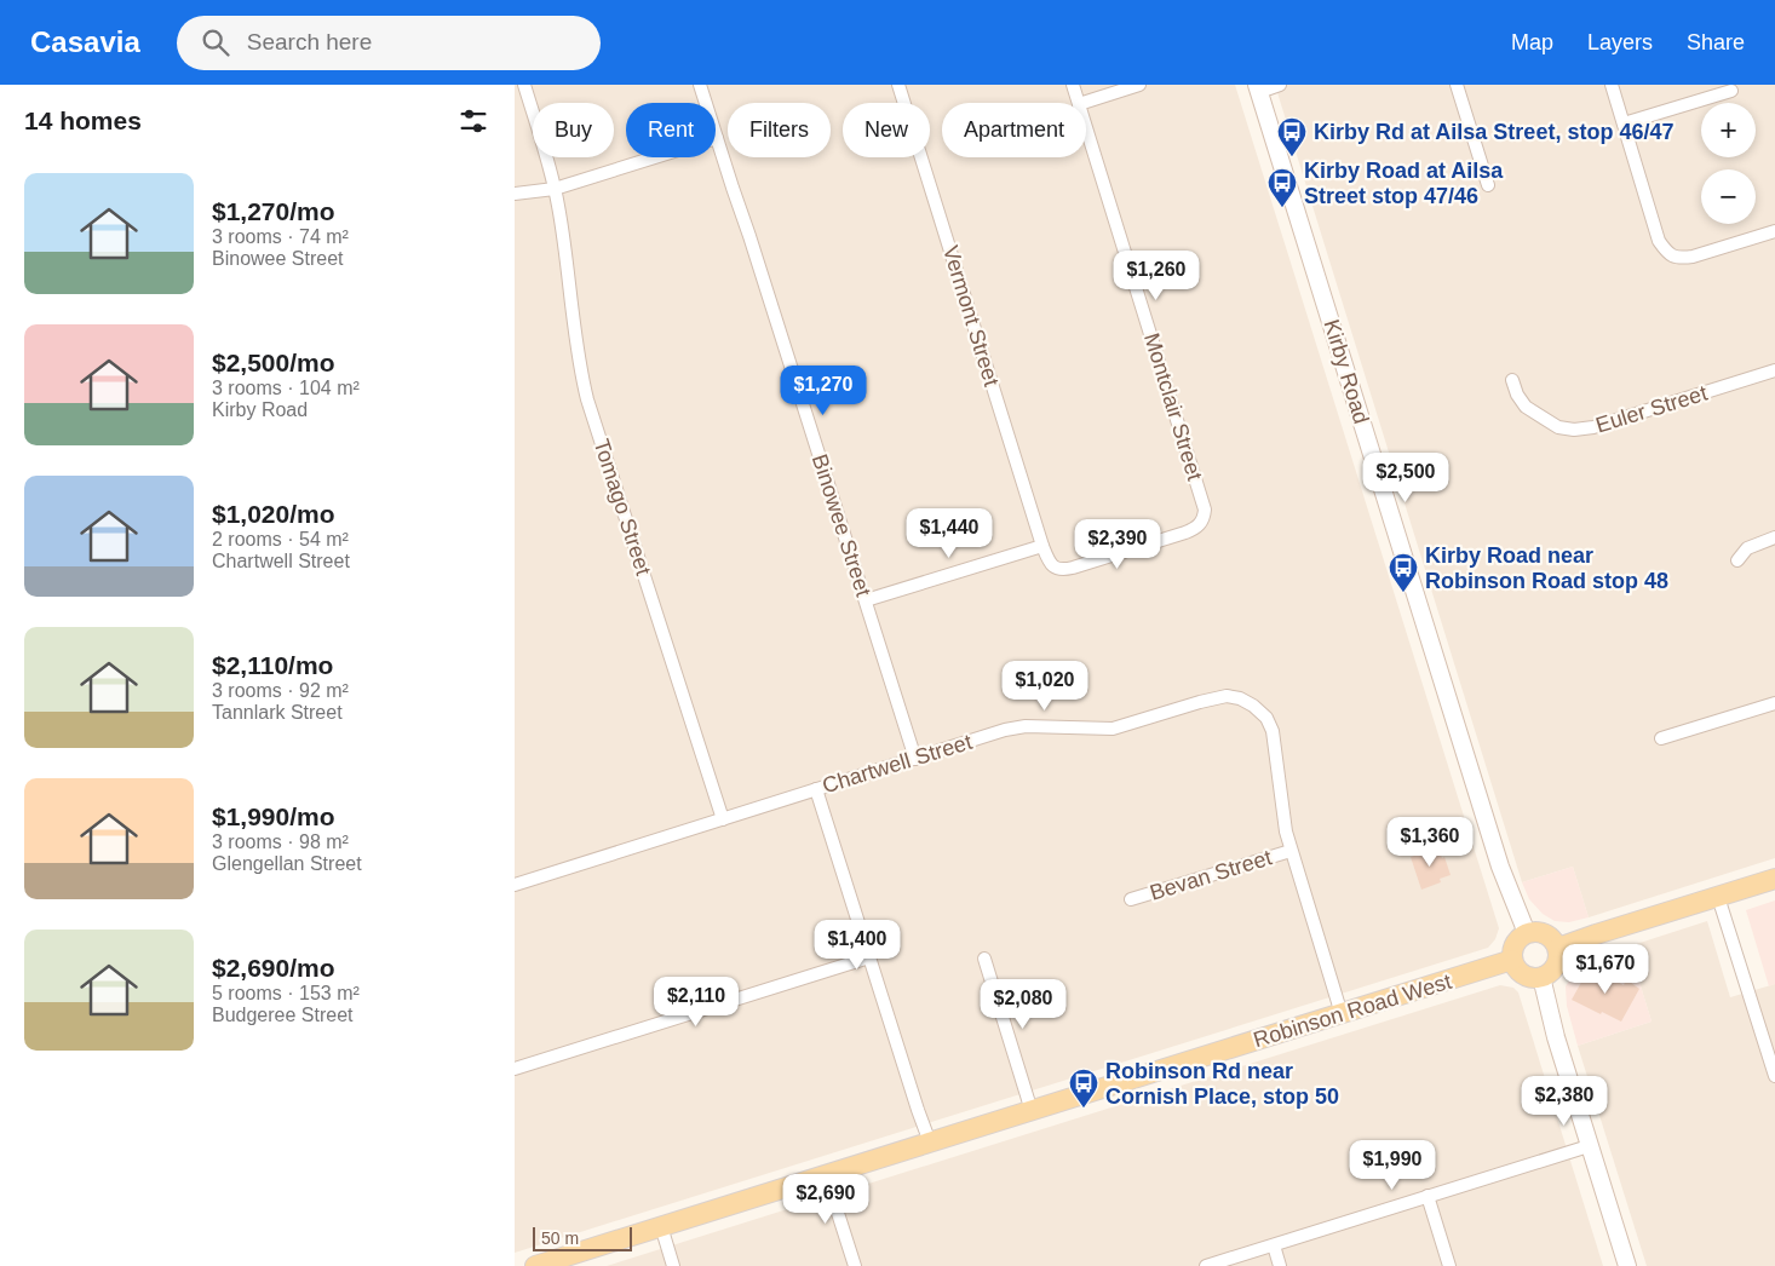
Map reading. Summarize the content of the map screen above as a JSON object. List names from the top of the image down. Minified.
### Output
{"streets":{"main road":["Robinson Road West"],"street":["Vermont Street","Kirby Road","Montclair Street","Euler Street","Tomago Street","Binowee Street","Chartwell Street","Bevan Street"]},"crossings":[["Vermont Street","Montclair Street"],["Kirby Road","Robinson Road West"],["Tomago Street","Chartwell Street"],["Binowee Street","Chartwell Street"],["Chartwell Street","Bevan Street"],["Chartwell Street","Robinson Road West"]],"places":{"bus stop":["Kirby Rd at Ailsa Street, stop 46/47","Kirby Road at Ailsa Street stop 47/46","Kirby Road near Robinson Road stop 48","Robinson Rd near Cornish Place, stop 50"]},"scale_bar":"50 m","page":{"header":"Casavia","search":"Search here","nav":["Map","Layers","Share"],"heading":"14 homes","map_buttons":["+","−"],"chip":["Buy","Rent","Filters","New","Apartment"],"list":[{"name":"$1,270/mo","note":"3 rooms · 74 m² · Binowee Street"},{"name":"$2,500/mo","note":"3 rooms · 104 m² · Kirby Road"},{"name":"$1,020/mo","note":"2 rooms · 54 m² · Chartwell Street"},{"name":"$2,110/mo","note":"3 rooms · 92 m² · Tannlark Street"},{"name":"$1,990/mo","note":"3 rooms · 98 m² · Glengellan Street"},{"name":"$2,690/mo","note":"5 rooms · 153 m² · Budgeree Street"}],"price":["$1,260","$1,270","$2,500","$1,440","$2,390","$1,020","$1,360","$1,400","$1,670","$2,110","$2,080","$2,380","$1,990","$2,690"],"scale":"50 m"}}
